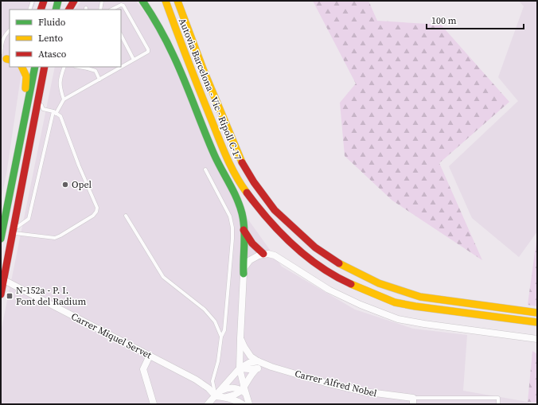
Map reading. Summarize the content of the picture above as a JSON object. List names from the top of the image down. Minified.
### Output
{"streets":{"highway":["Autovia Barcelona - Vic - Ripoll C-17"],"street":["Carrer Miquel Servet","Carrer Alfred Nobel"]},"places":{"other":["Opel"],"transit":["N-152a - P. I. Font del Radium"]},"legend":["Fluido","Lento","Atasco"],"scale_bar":"100 m"}
